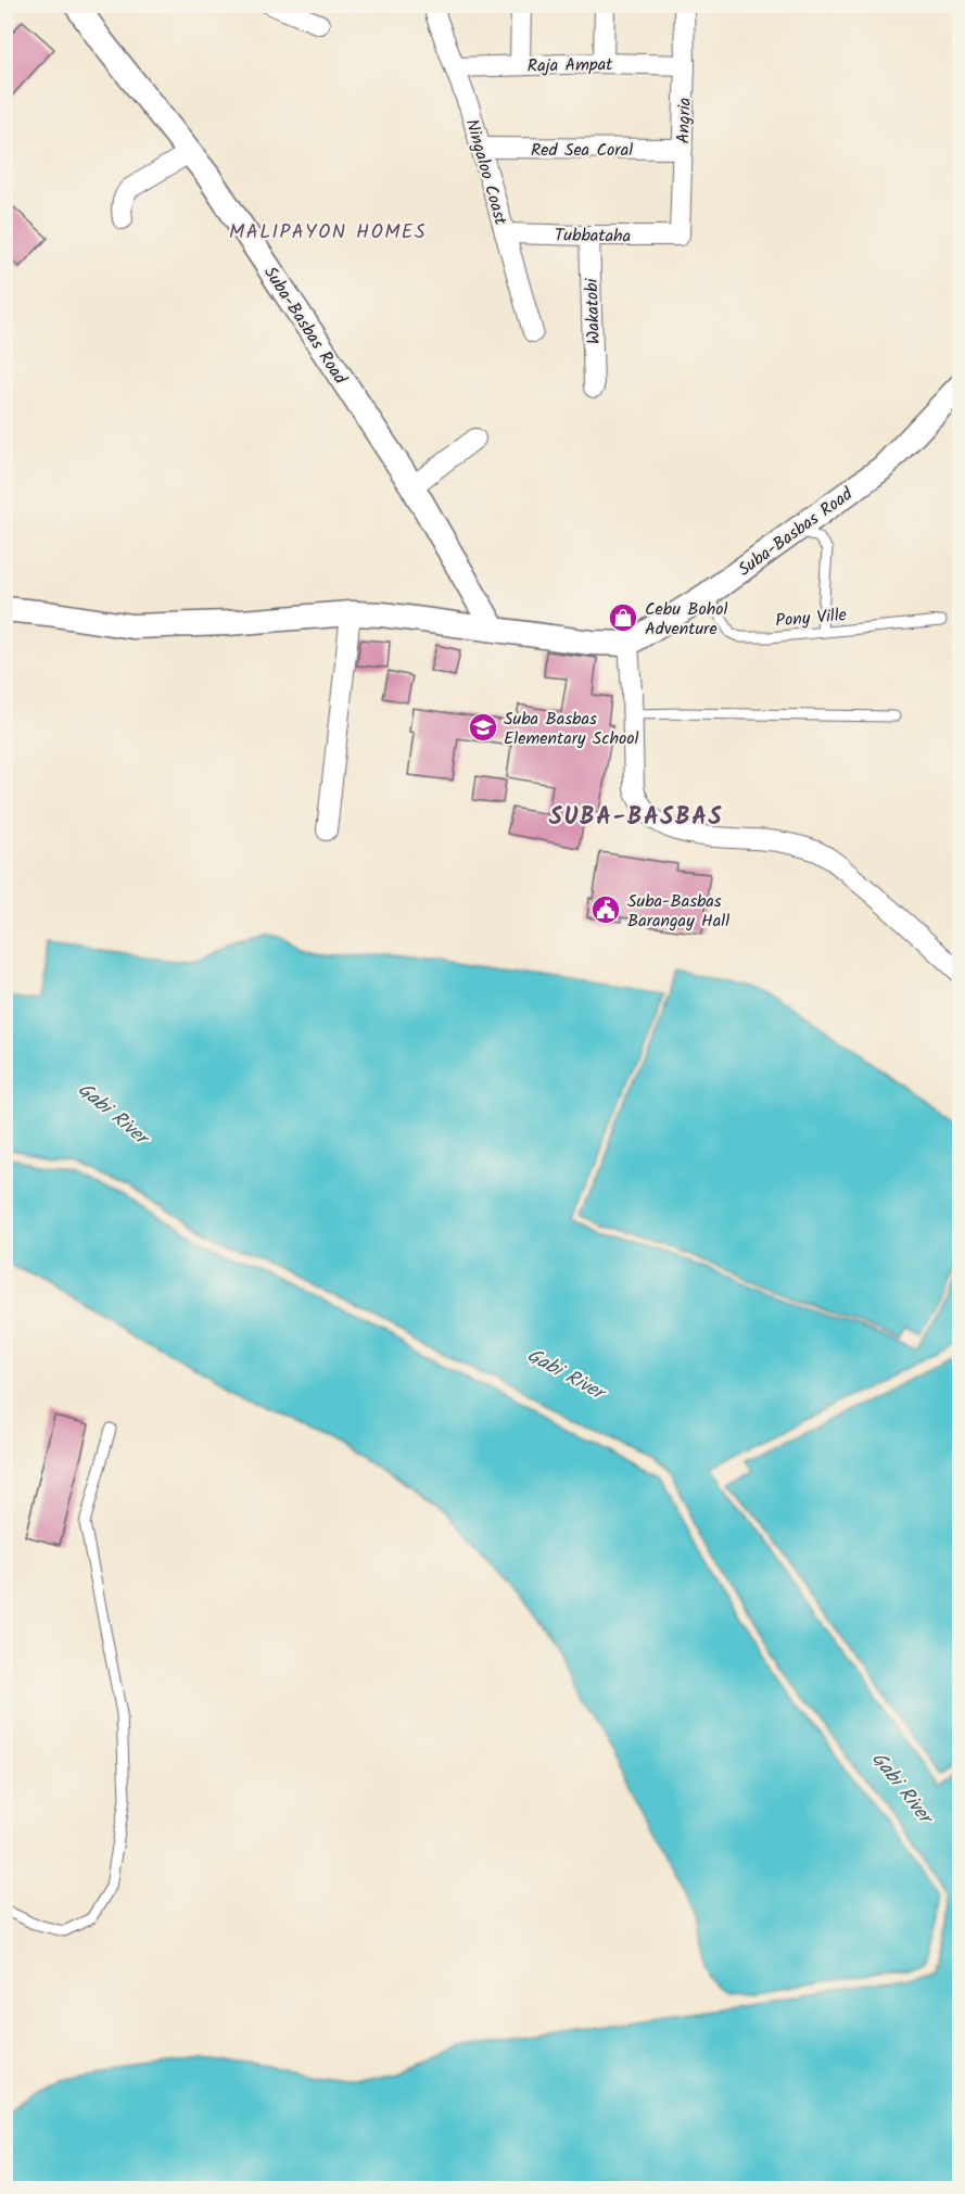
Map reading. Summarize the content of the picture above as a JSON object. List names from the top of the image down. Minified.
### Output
{"streets":{"street":["Raja Ampat","Angria","Red Sea Coral","Ningaloo Coast","Tubbataha","Wakatobi","Suba-Basbas Road"],"lane":["Pony Ville"]},"crossings":[["Raja Ampat","Angria"],["Raja Ampat","Ningaloo Coast"],["Angria","Red Sea Coral"],["Angria","Tubbataha"],["Red Sea Coral","Ningaloo Coast"],["Ningaloo Coast","Tubbataha"],["Tubbataha","Wakatobi"],["Suba-Basbas Road","Pony Ville"]],"districts":["MALIPAYON HOMES","SUBA-BASBAS"],"water":["Gabi River"],"places":{"shop":["Cebu Bohol Adventure"],"school or university":["Suba Basbas Elementary School"],"public building":["Suba-Basbas Barangay Hall"]}}
